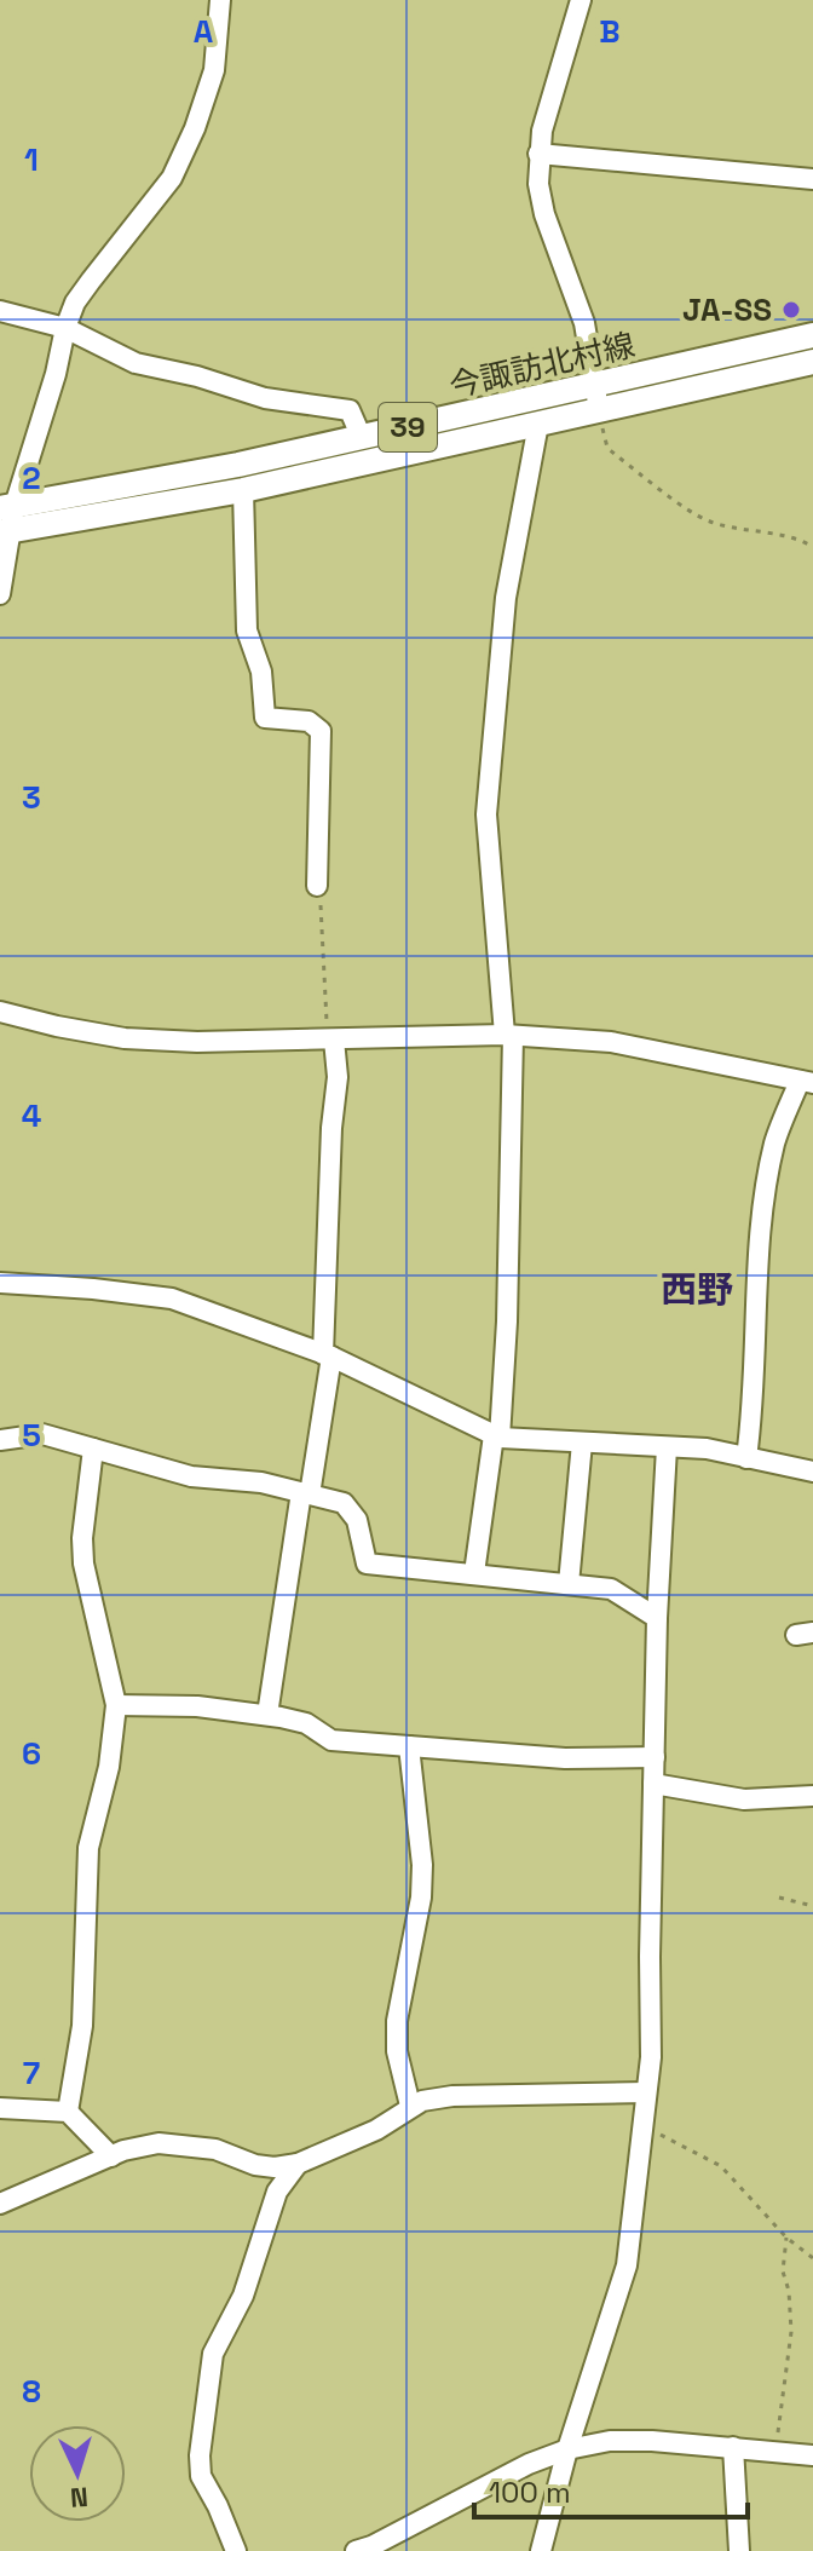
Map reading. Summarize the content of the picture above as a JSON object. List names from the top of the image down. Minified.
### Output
{"streets":{"main road":["今諏訪北村線","39"]},"districts":["西野"],"places":["JA-SS"],"scale_bar":"100 m","north":"bottom","grid":{"columns":["A","B"],"rows":["1","2","3","4","5","6","7","8"]}}
